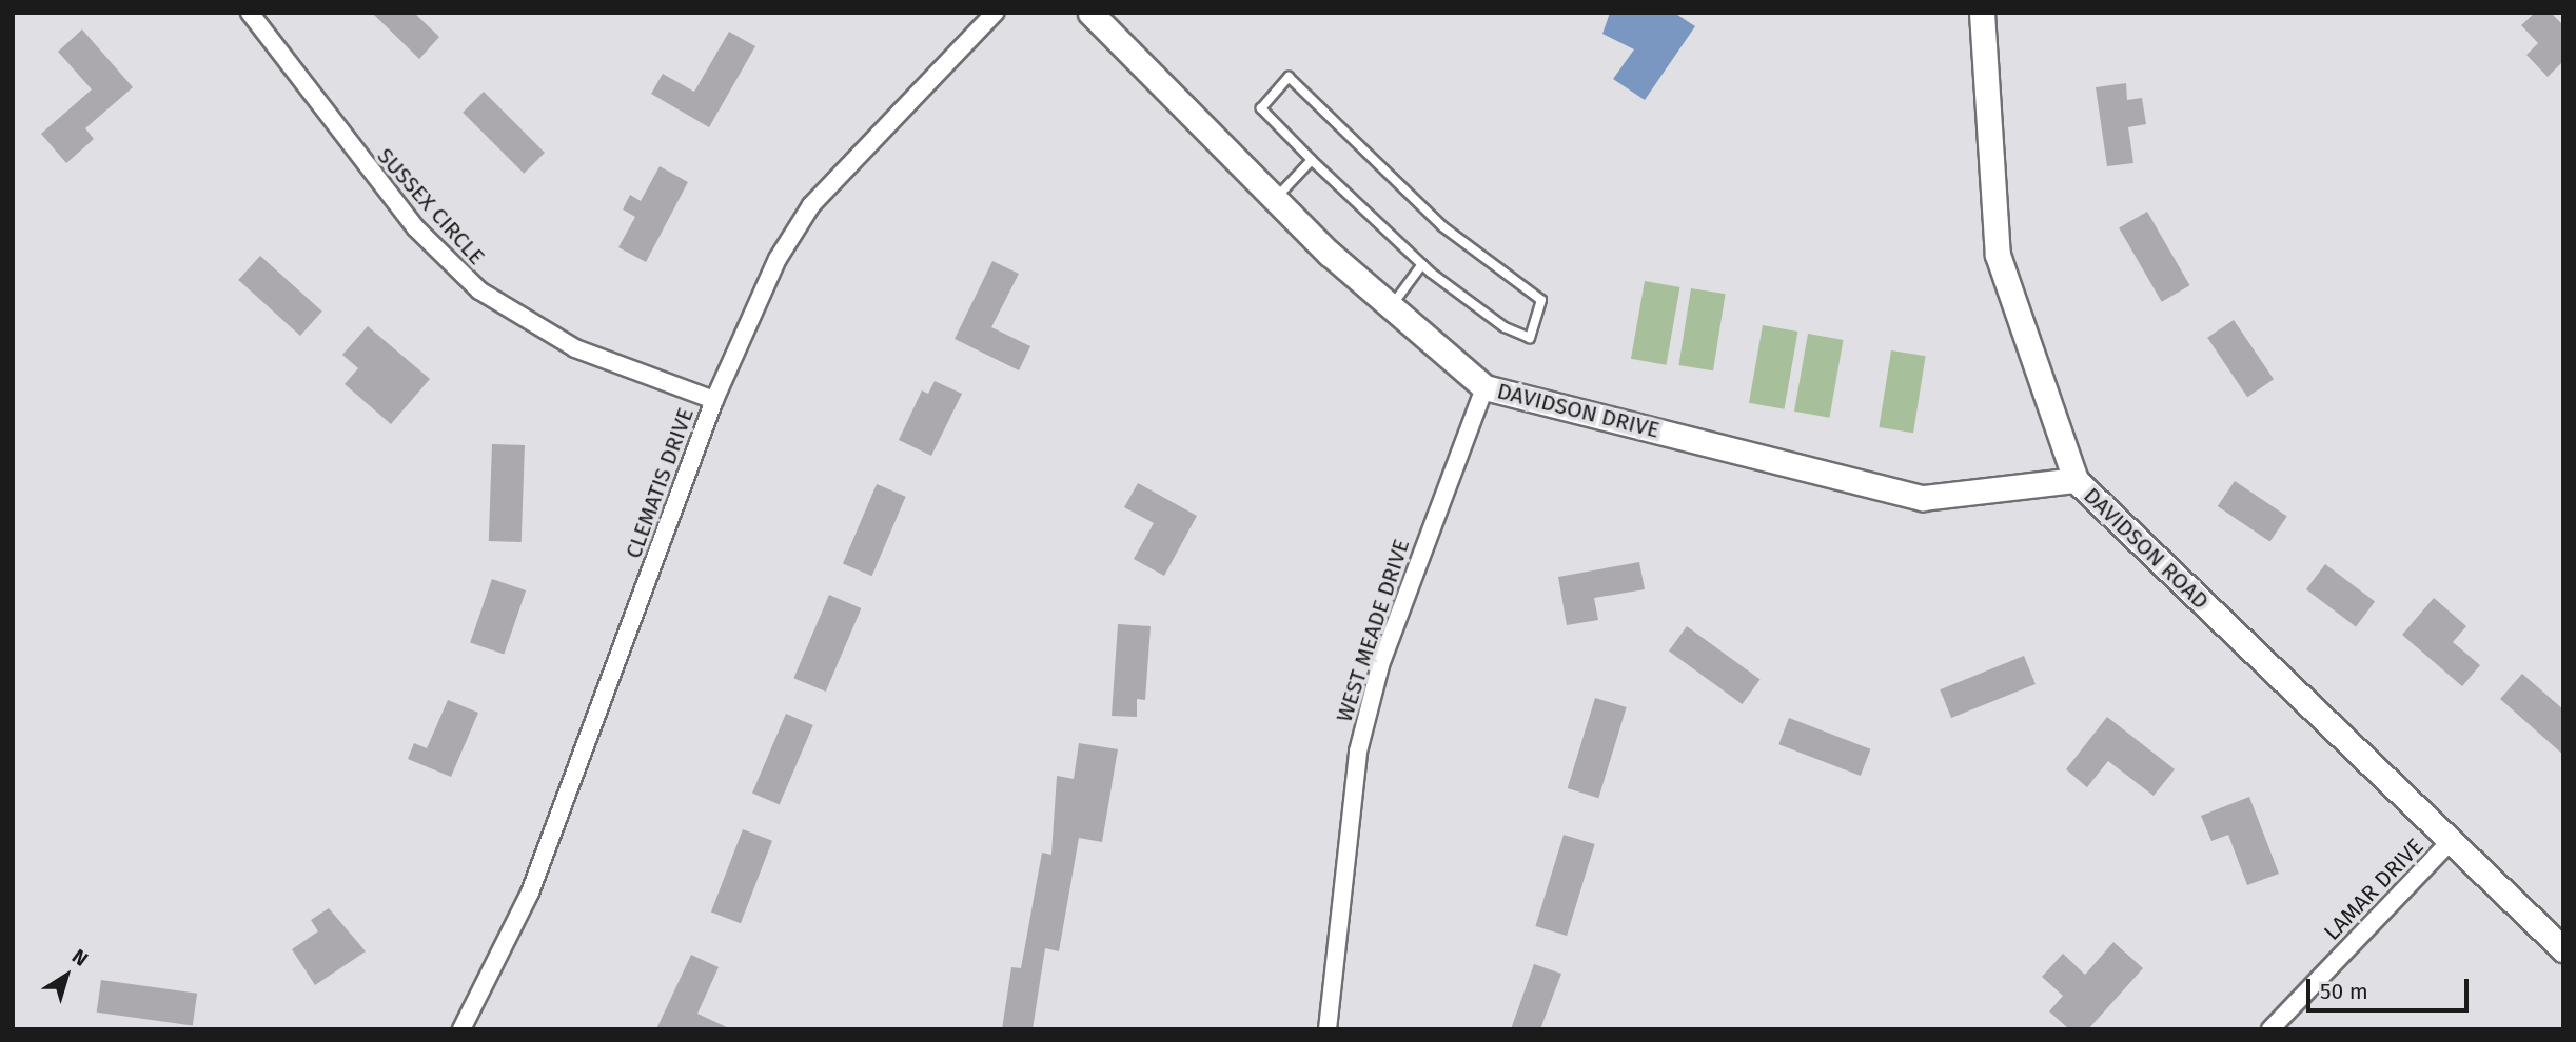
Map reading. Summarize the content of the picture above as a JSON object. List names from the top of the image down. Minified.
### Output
{"streets":{"street":["SUSSEX CIRCLE","DAVIDSON DRIVE","CLEMATIS DRIVE","DAVIDSON ROAD","WEST MEADE DRIVE","LAMAR DRIVE"]},"crossings":[["SUSSEX CIRCLE","CLEMATIS DRIVE"],["DAVIDSON DRIVE","DAVIDSON ROAD"],["DAVIDSON DRIVE","WEST MEADE DRIVE"],["DAVIDSON ROAD","LAMAR DRIVE"]],"scale_bar":"50 m","north":"top right"}
